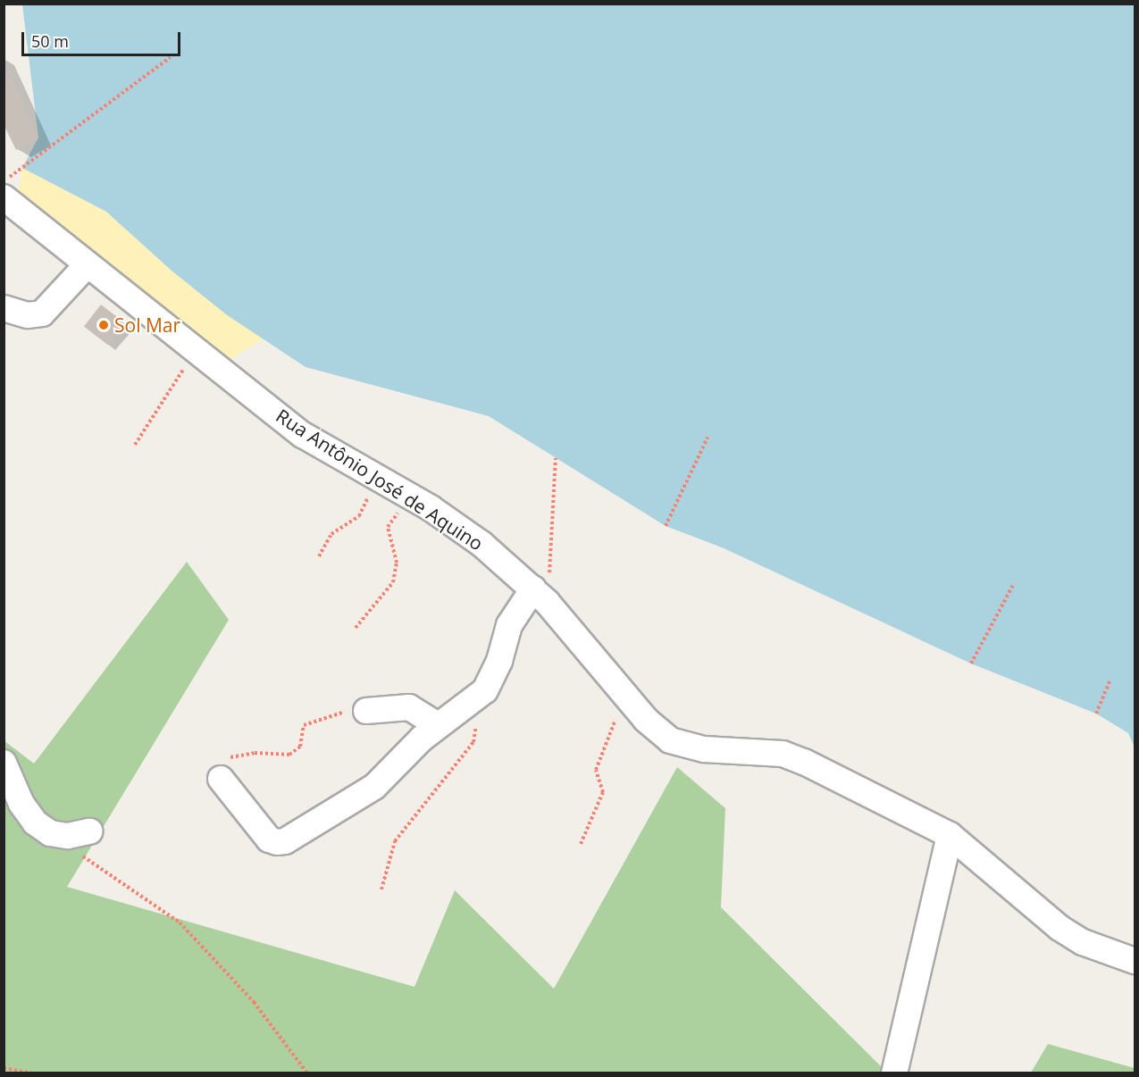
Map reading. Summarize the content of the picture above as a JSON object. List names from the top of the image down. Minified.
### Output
{"streets":{"street":["Rua Antônio José de Aquino"]},"places":["Sol Mar"],"scale_bar":"50 m"}
